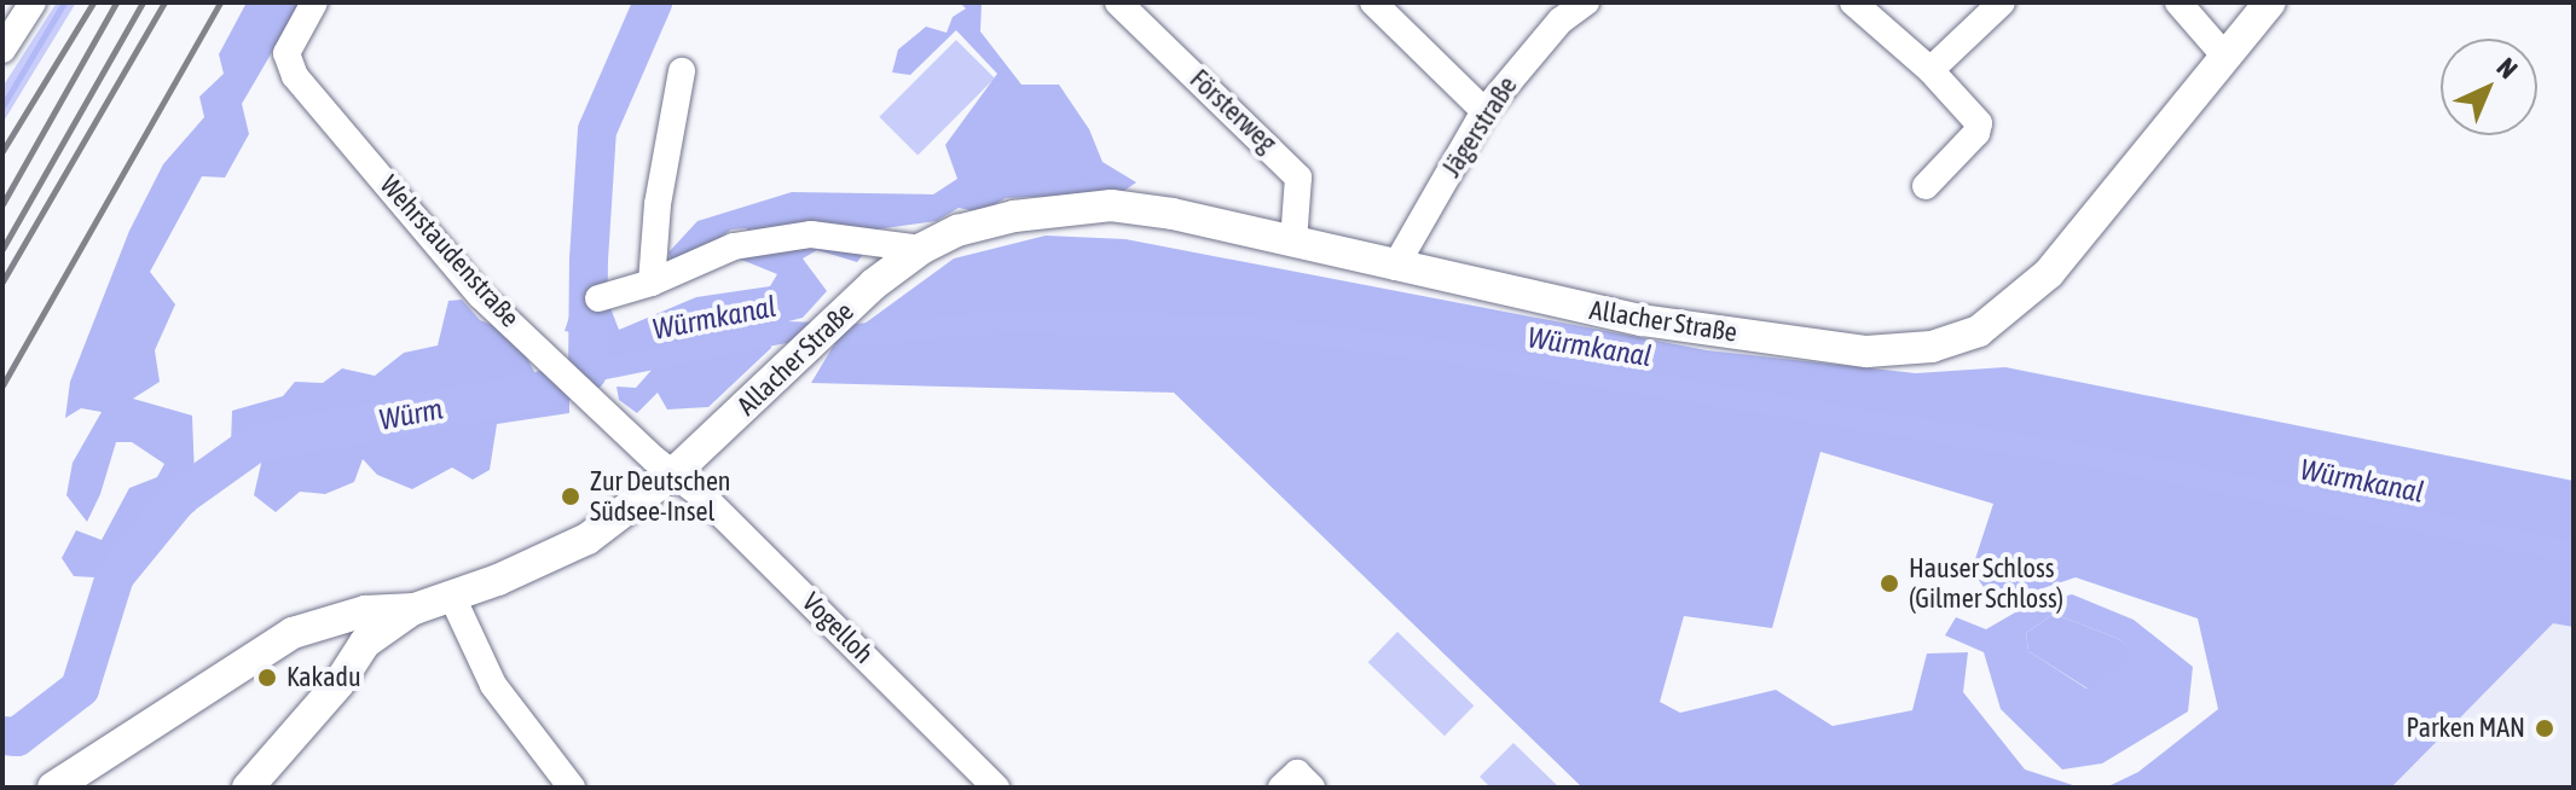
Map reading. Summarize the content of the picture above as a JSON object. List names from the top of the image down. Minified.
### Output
{"streets":{"street":["Försterweg","Jägerstraße","Wehrstaudenstraße","Allacher Straße","Vogelloh"]},"crossings":[["Försterweg","Allacher Straße"],["Jägerstraße","Allacher Straße"],["Wehrstaudenstraße","Allacher Straße"],["Wehrstaudenstraße","Vogelloh"],["Allacher Straße","Vogelloh"]],"water":["Würmkanal","Würm"],"places":["Zur Deutschen Südsee-Insel","Hauser Schloss (Gilmer Schloss)","Kakadu","Parken MAN"],"north":"top right"}
